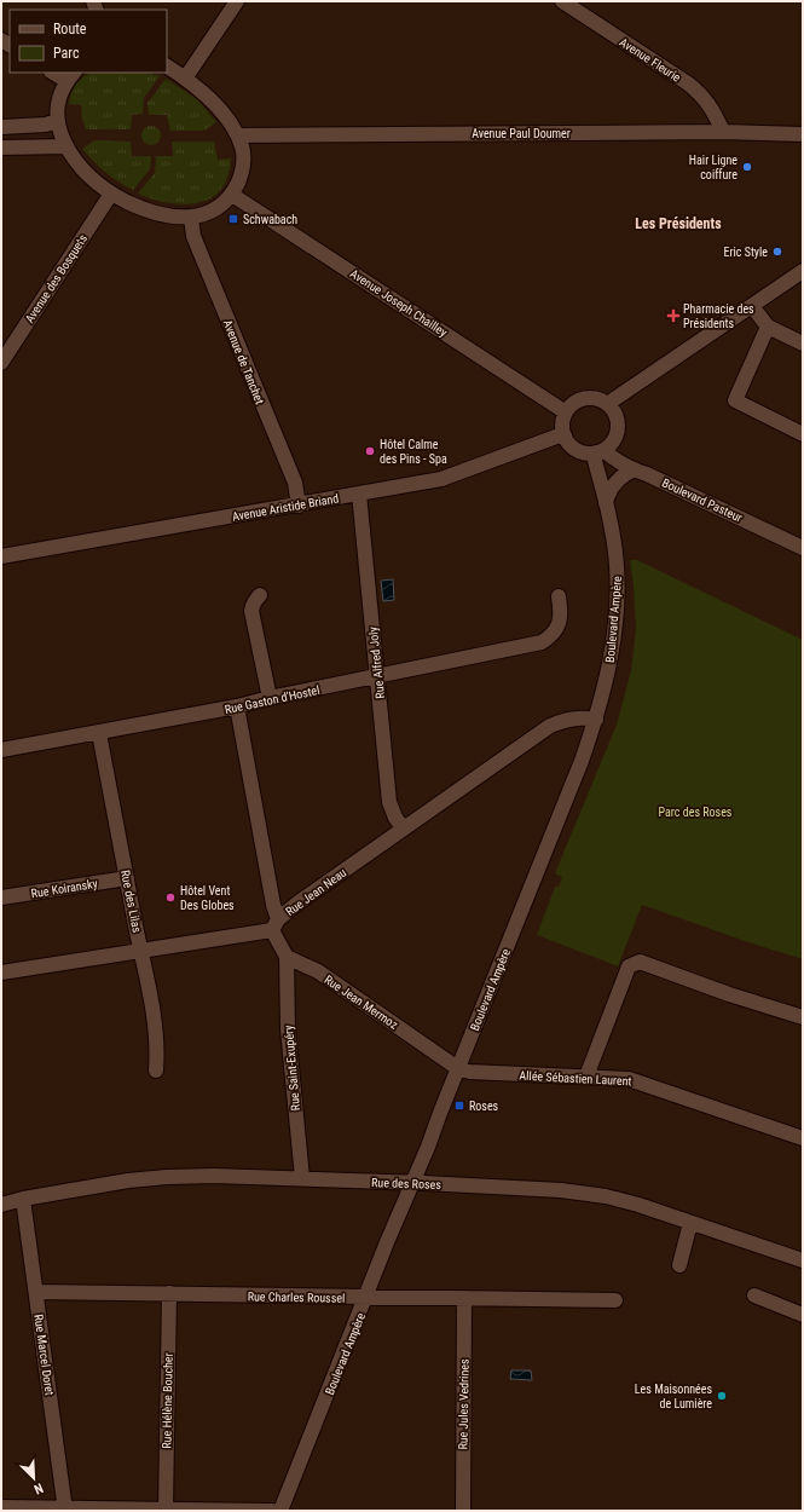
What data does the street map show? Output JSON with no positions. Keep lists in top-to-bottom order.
{
  "streets": {
    "street": [
      "Avenue Fleurie",
      "Avenue Paul Doumer",
      "Avenue des Bosquets",
      "Avenue Joseph Chailley",
      "Avenue de Tanchet",
      "Boulevard Pasteur",
      "Avenue Aristide Briand",
      "Boulevard Ampère",
      "Rue Alfred Joly",
      "Rue Gaston d'Hostel",
      "Rue Koiransky",
      "Rue Jean Neau",
      "Rue des Lilas",
      "Rue Jean Mermoz",
      "Rue Saint-Exupéry",
      "Allée Sébastien Laurent",
      "Rue des Roses",
      "Rue Charles Roussel",
      "Rue Marcel Doret",
      "Rue Hélène Boucher",
      "Rue Jules Vedrines"
    ]
  },
  "crossings": [
    ["Avenue Fleurie", "Avenue Paul Doumer"],
    ["Avenue Joseph Chailley", "Boulevard Pasteur"],
    ["Avenue Joseph Chailley", "Avenue Aristide Briand"],
    ["Avenue Joseph Chailley", "Boulevard Ampère"],
    ["Avenue de Tanchet", "Avenue Aristide Briand"],
    ["Boulevard Pasteur", "Avenue Aristide Briand"],
    ["Boulevard Pasteur", "Boulevard Ampère"],
    ["Avenue Aristide Briand", "Boulevard Ampère"],
    ["Avenue Aristide Briand", "Rue Alfred Joly"],
    ["Boulevard Ampère", "Rue Jean Neau"],
    ["Boulevard Ampère", "Rue Jean Mermoz"],
    ["Boulevard Ampère", "Allée Sébastien Laurent"],
    ["Boulevard Ampère", "Rue des Roses"],
    ["Boulevard Ampère", "Rue Charles Roussel"],
    ["Rue Alfred Joly", "Rue Gaston d'Hostel"],
    ["Rue Alfred Joly", "Rue Jean Neau"],
    ["Rue Gaston d'Hostel", "Rue des Lilas"],
    ["Rue Koiransky", "Rue des Lilas"],
    ["Rue Jean Mermoz", "Rue Saint-Exupéry"],
    ["Rue Jean Mermoz", "Allée Sébastien Laurent"],
    ["Rue Saint-Exupéry", "Rue des Roses"],
    ["Rue des Roses", "Rue Marcel Doret"],
    ["Rue Charles Roussel", "Rue Marcel Doret"],
    ["Rue Charles Roussel", "Rue Hélène Boucher"],
    ["Rue Charles Roussel", "Rue Jules Vedrines"]
  ],
  "districts": ["Les Présidents"],
  "parks": ["Parc des Roses"],
  "places": {
    "other": [
      "Hair Ligne coiffure",
      "Eric Style",
      "Hôtel Calme des Pins - Spa",
      "Hôtel Vent Des Globes",
      "Les Maisonnées de Lumière"
    ],
    "transit": ["Schwabach", "Roses"],
    "health": ["Pharmacie des Présidents"]
  },
  "legend": ["Route", "Parc"],
  "north": "bottom right"
}
